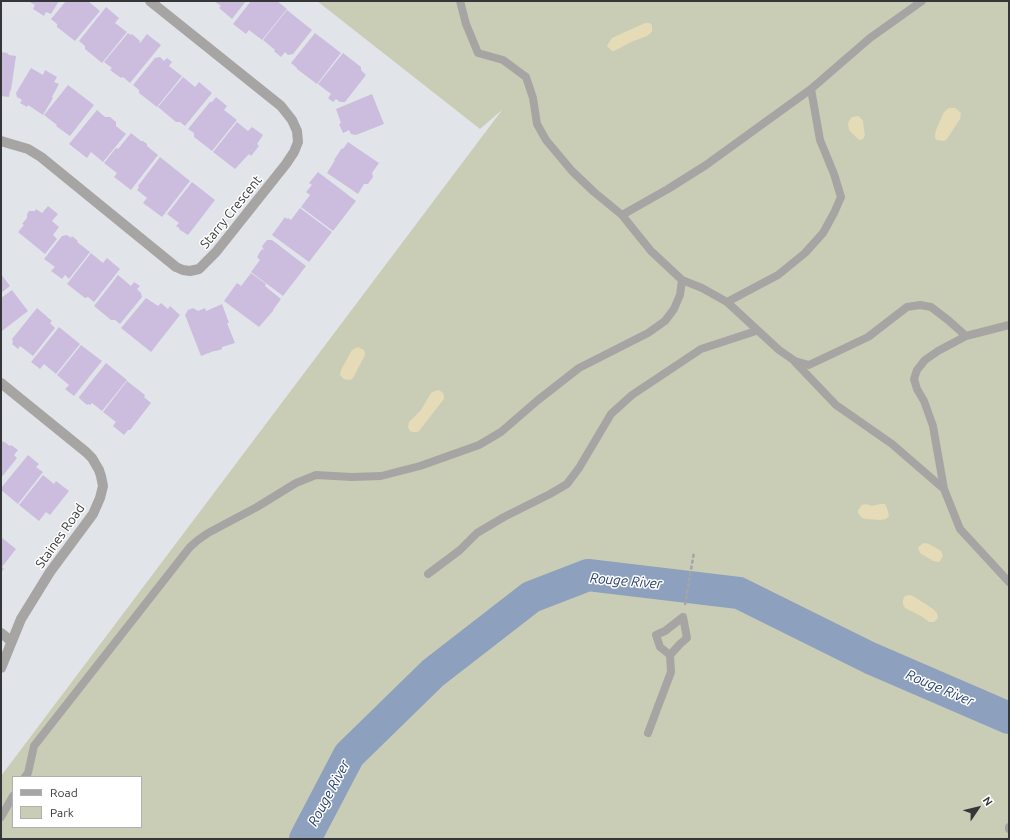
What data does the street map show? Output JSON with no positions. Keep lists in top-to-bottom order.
{
  "streets": {
    "street": ["Starry Crescent", "Staines Road"]
  },
  "water": ["Rouge River"],
  "legend": ["Road", "Park"],
  "north": "top right"
}
